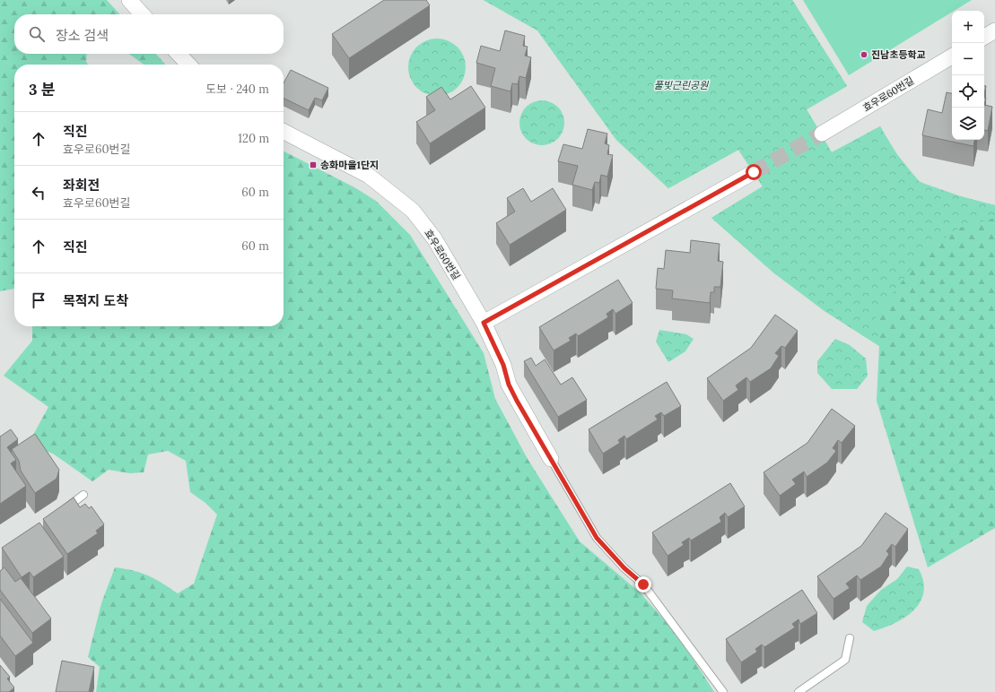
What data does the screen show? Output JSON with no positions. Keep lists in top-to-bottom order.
{
  "streets": {
    "street": ["효우로60번길"]
  },
  "parks": ["풀빛근린공원"],
  "places": {
    "other": ["진남초등학교"],
    "transit": ["송화마을1단지"]
  },
  "page": {
    "map_buttons": ["+", "−"],
    "search": "장소 검색",
    "heading": ["3 분", "도보 · 240 m"],
    "list": [
      ["직진", "효우로60번길", "120 m"],
      ["좌회전", "효우로60번길", "60 m"],
      ["직진", "60 m"],
      "목적지 도착"
    ]
  }
}
